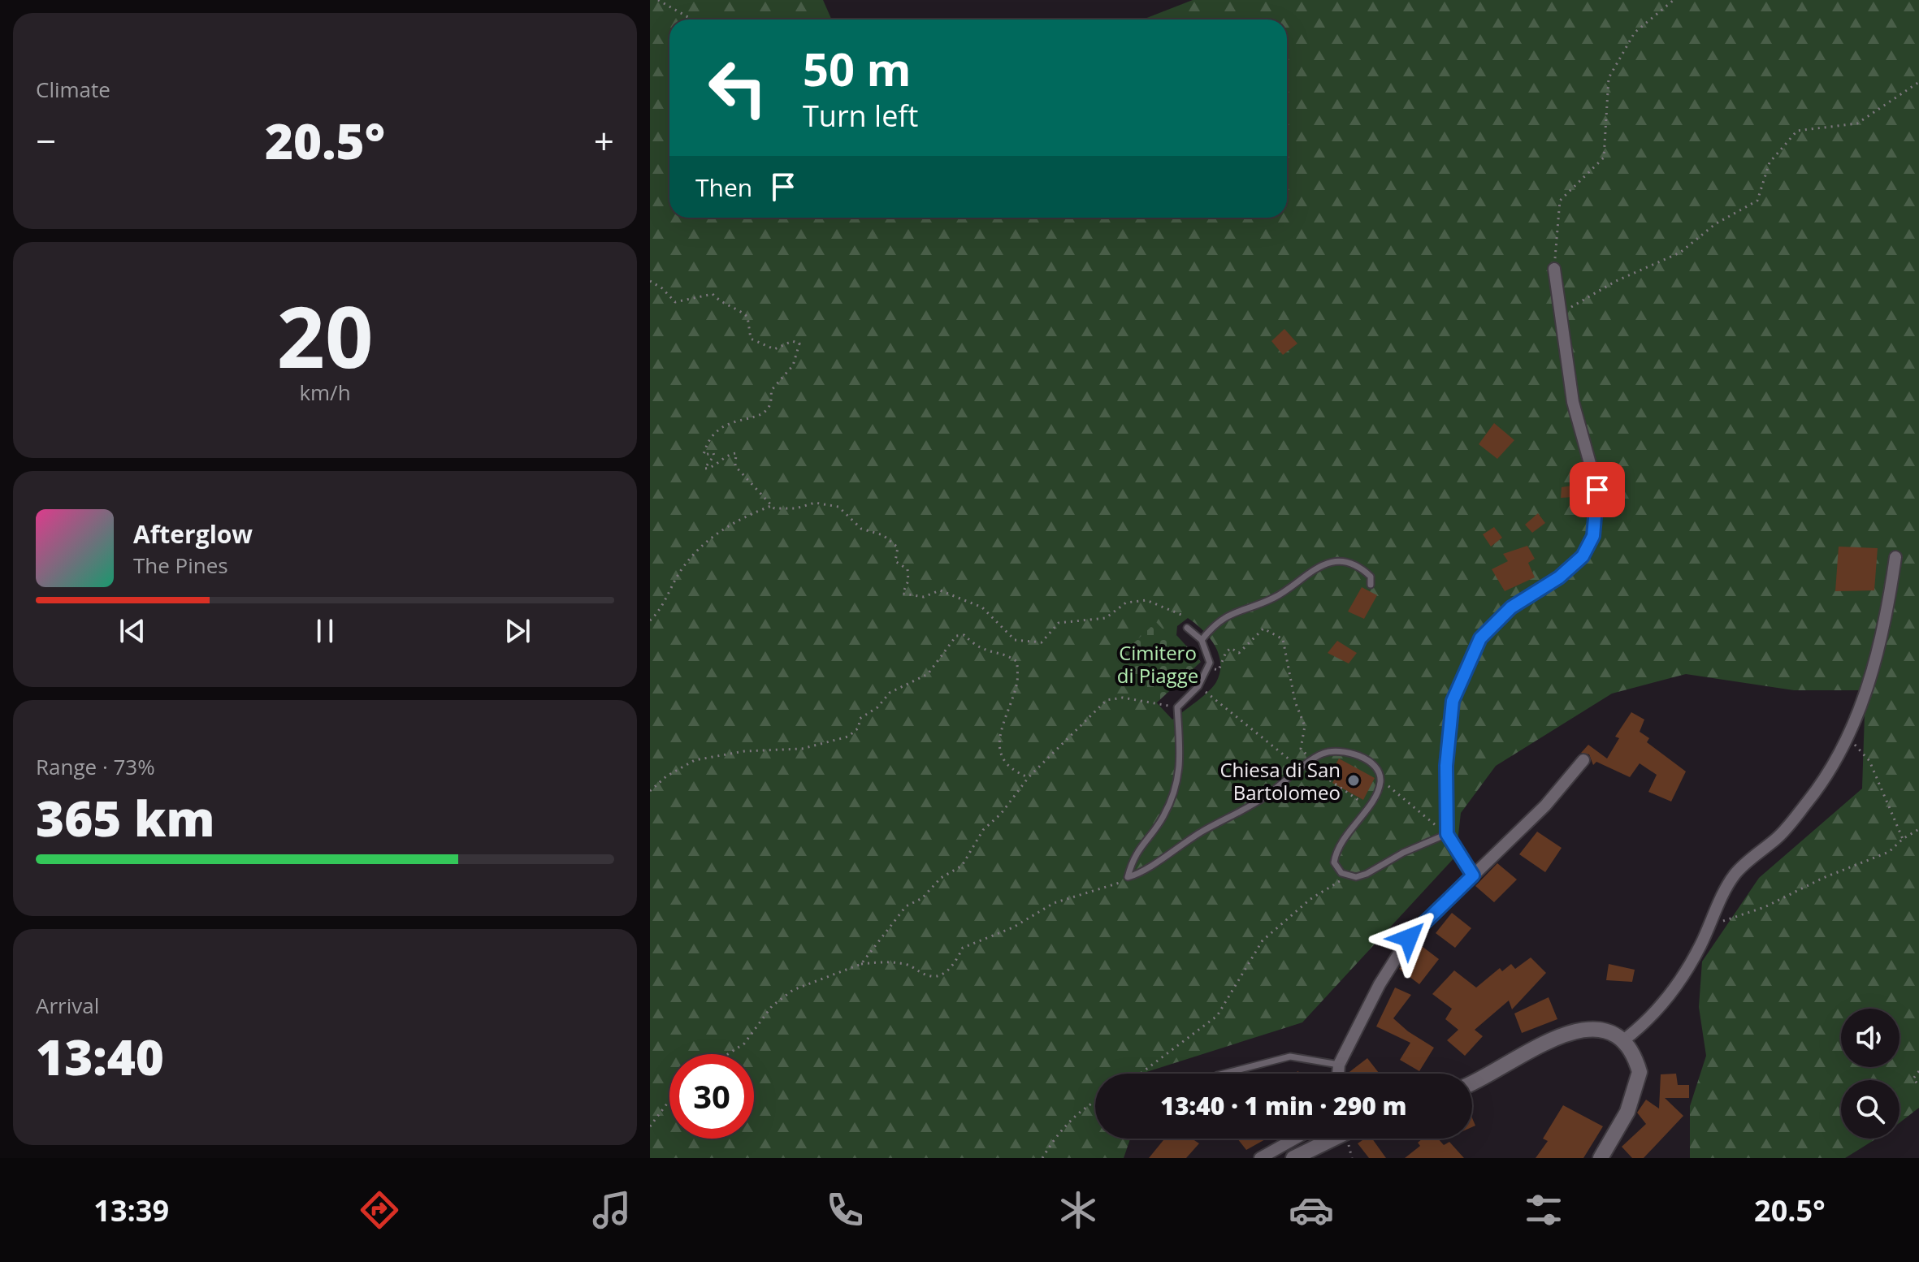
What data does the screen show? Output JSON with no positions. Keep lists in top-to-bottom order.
{
  "parks": ["Cimitero di Piagge"],
  "places": ["Chiesa di San Bartolomeo"],
  "page": {
    "tile": [
      "Climate",
      ["20", "km/h"],
      ["Range · 73%", "365 km"],
      ["Arrival", "13:40"]
    ],
    "turn": ["50 m", "Turn left"],
    "heat": ["−", "20.5°", "+"],
    "then": "Then",
    "song": ["Afterglow", "The Pines"],
    "limit": "30",
    "trip": "13:40 · 1 min · 290 m",
    "tabs": ["13:39", "20.5°"]
  }
}
